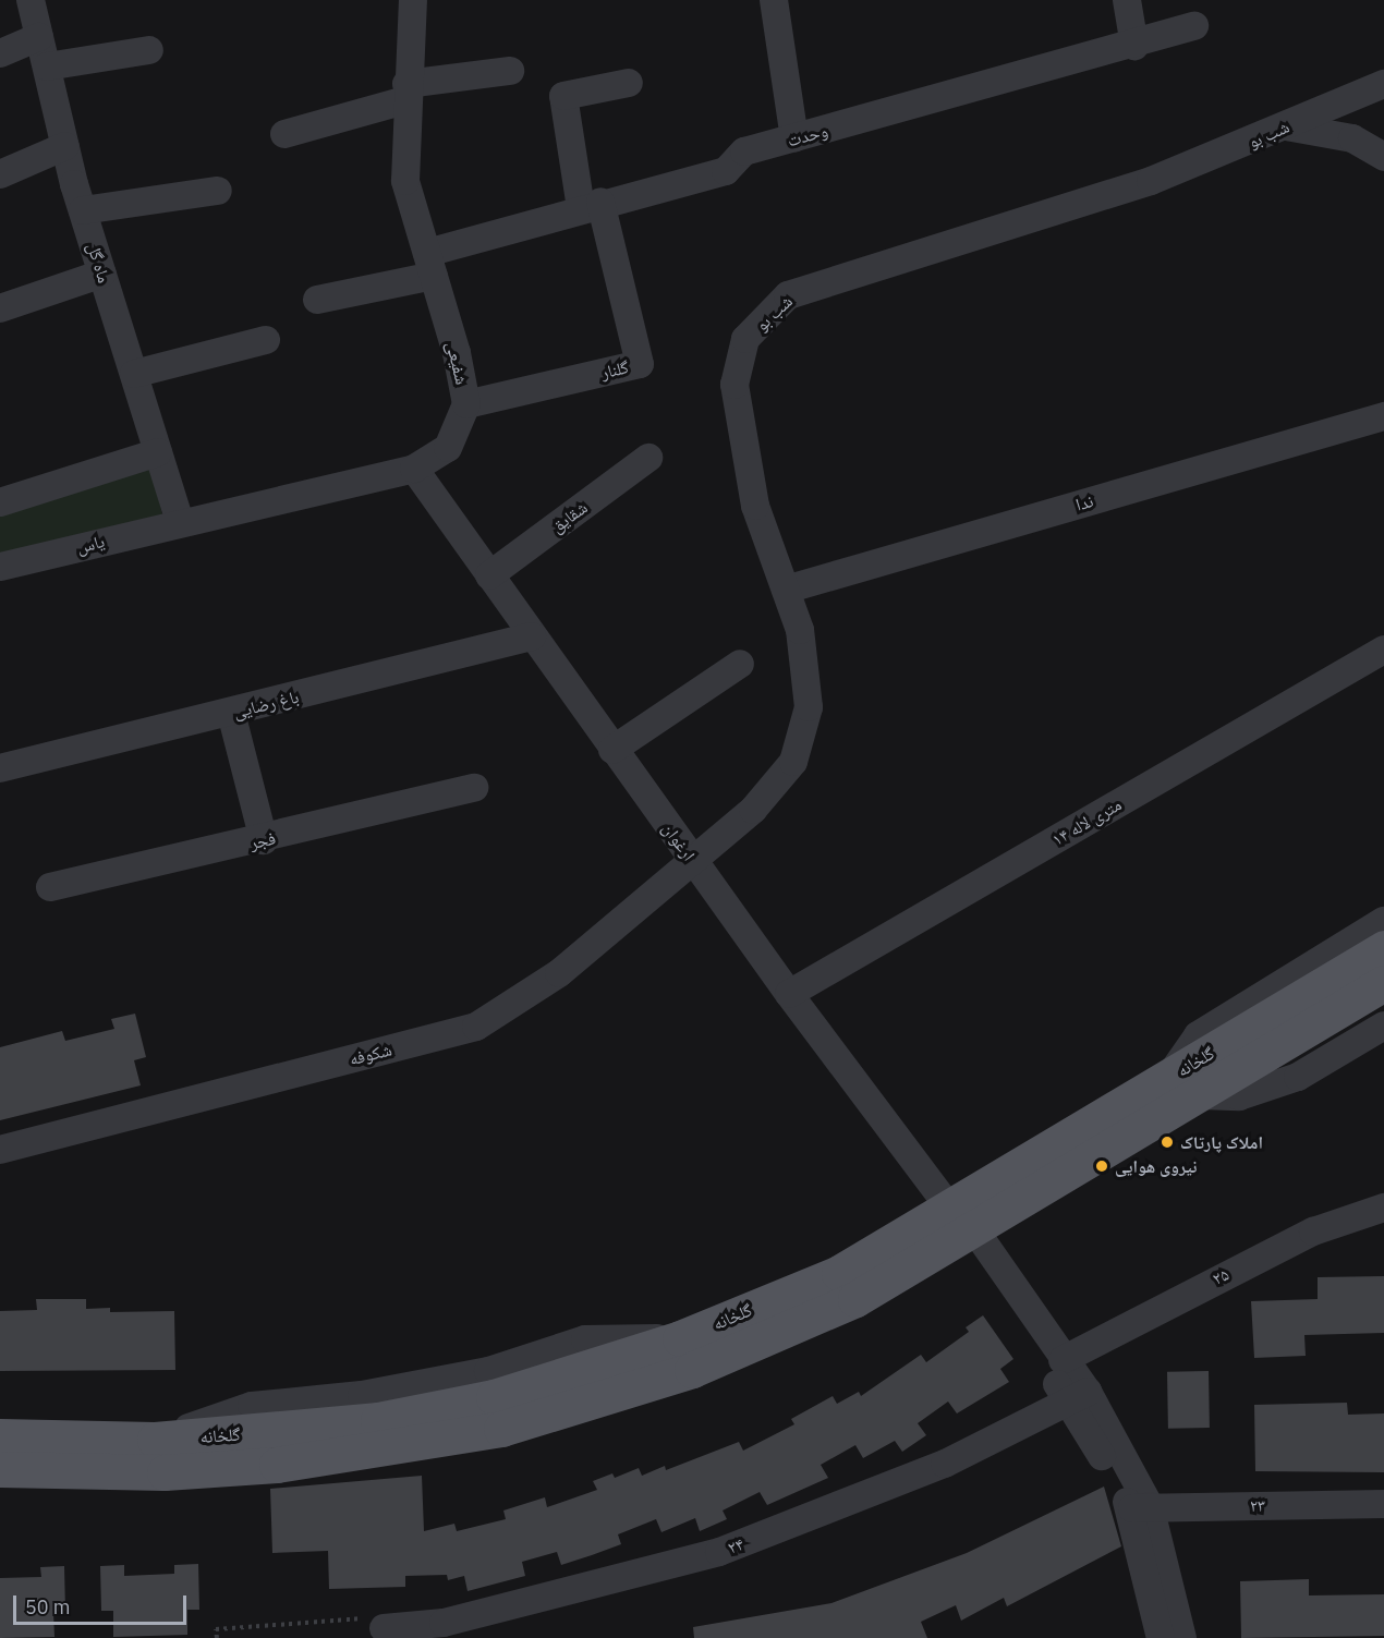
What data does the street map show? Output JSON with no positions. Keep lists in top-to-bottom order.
{
  "streets": {
    "main road": ["گلخانه"],
    "street": [
      "شب بو",
      "وحدت",
      "ماه گل",
      "شفیعی",
      "گلنار",
      "ندا",
      "شقایق",
      "یاس",
      "باغ رضایی",
      "۱۴ متری لاله",
      "فجر",
      "ارغوان",
      "شکوفه",
      "۲۵",
      "۲۳",
      "۲۴"
    ]
  },
  "crossings": [
    ["شب بو", "ندا"],
    ["شب بو", "ارغوان"],
    ["شب بو", "شکوفه"],
    ["وحدت", "شفیعی"],
    ["وحدت", "گلنار"],
    ["ماه گل", "شفیعی"],
    ["ماه گل", "یاس"],
    ["شفیعی", "گلنار"],
    ["شفیعی", "یاس"],
    ["شفیعی", "ارغوان"],
    ["شقایق", "ارغوان"],
    ["باغ رضایی", "ارغوان"],
    ["۱۴ متری لاله", "ارغوان"],
    ["ارغوان", "شکوفه"],
    ["ارغوان", "گلخانه"]
  ],
  "places": ["املاک پارتاک", "نیروی هوایی"],
  "scale_bar": "50 m"
}
